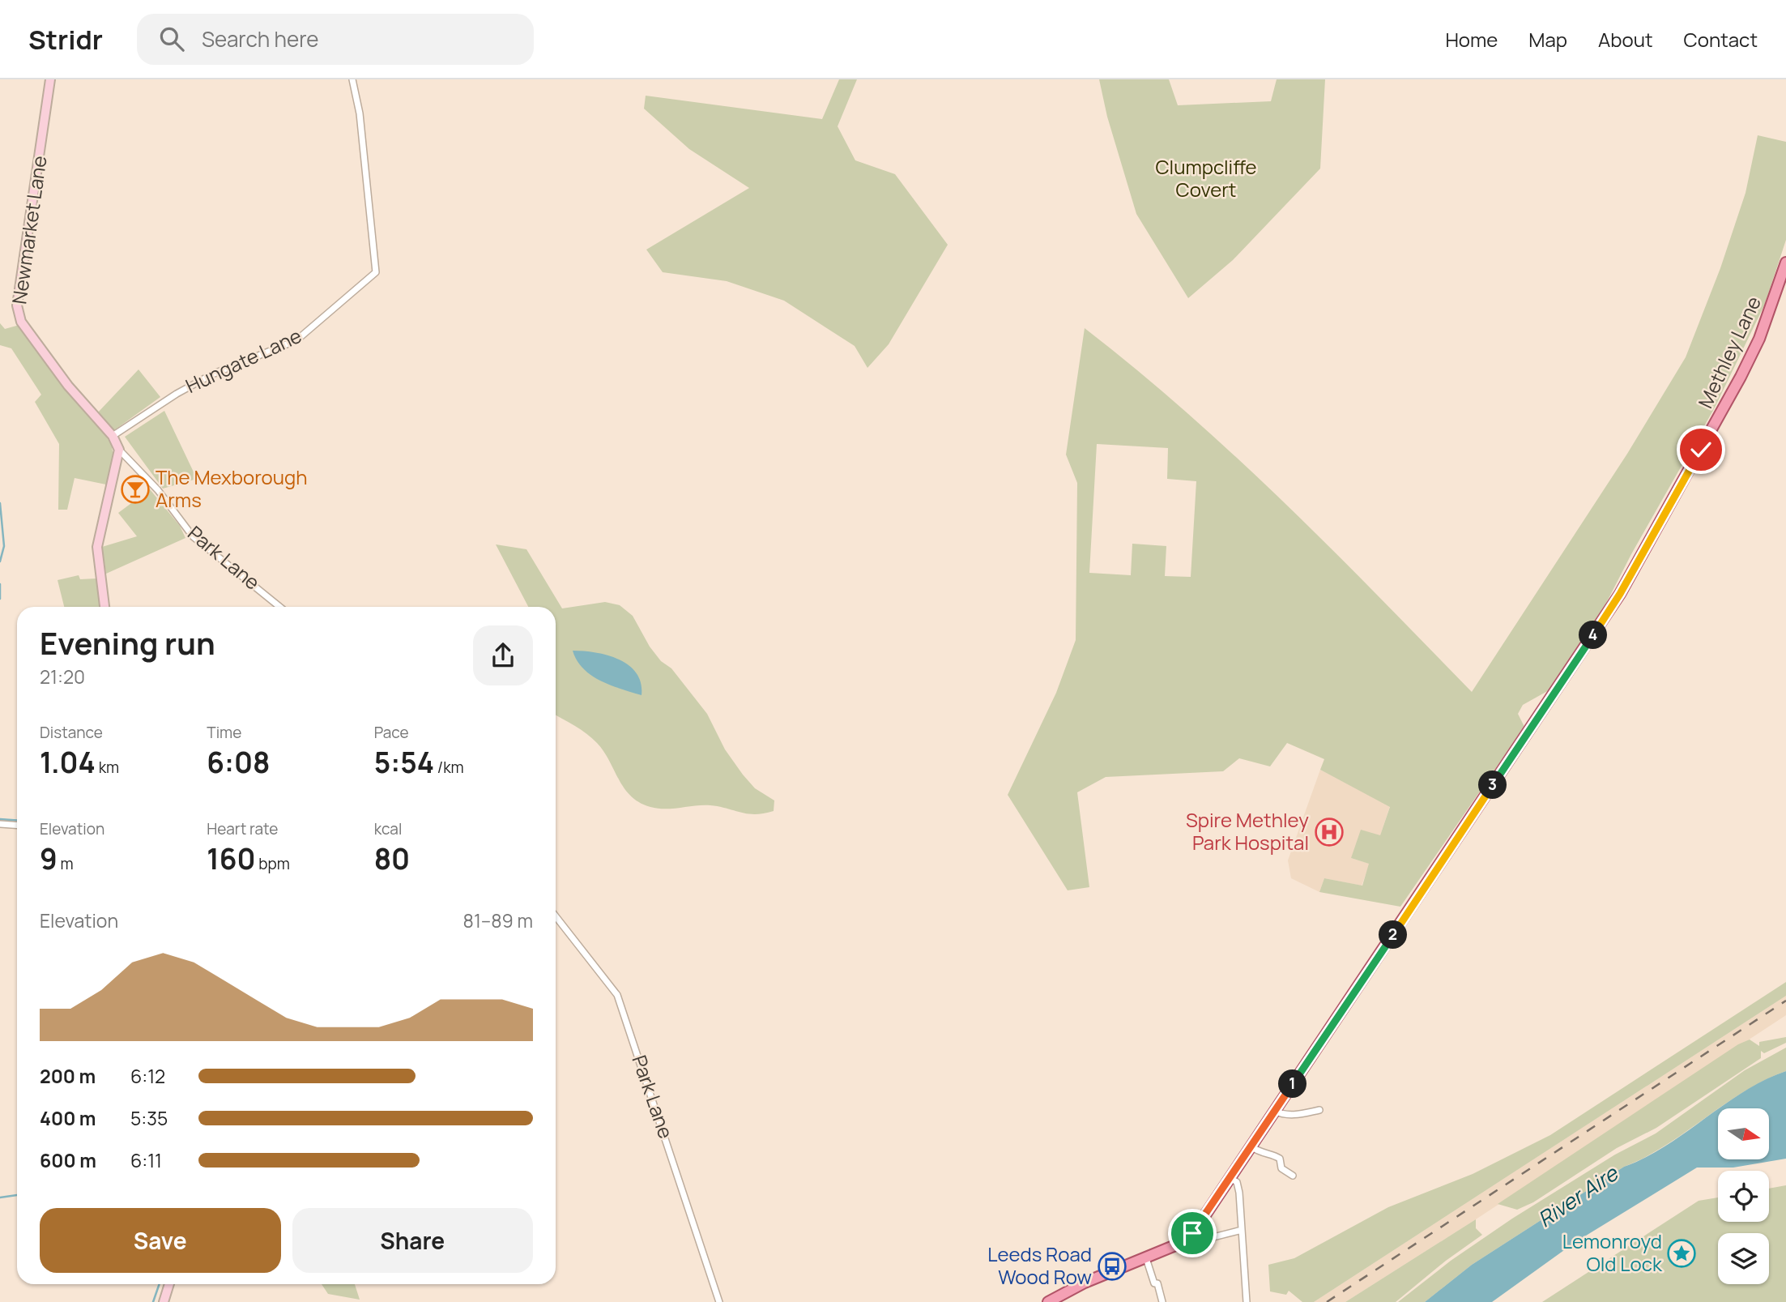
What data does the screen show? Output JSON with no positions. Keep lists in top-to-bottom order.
{
  "streets": {
    "main road": ["Newmarket Lane", "Methley Lane"],
    "street": ["Hungate Lane", "Park Lane"]
  },
  "crossings": [
    ["Newmarket Lane", "Hungate Lane"],
    ["Newmarket Lane", "Park Lane"]
  ],
  "water": ["River Aire"],
  "parks": ["Clumpcliffe Covert"],
  "places": {
    "bar": ["The Mexborough Arms"],
    "hospital": ["Spire Methley Park Hospital"],
    "place": ["Lemonroyd Old Lock"],
    "bus stop": ["Leeds Road Wood Row"]
  },
  "north": "right",
  "page": {
    "header": "Stridr",
    "search": "Search here",
    "nav": [
      "Home",
      "Map",
      "About",
      "Contact"
    ],
    "heading": ["Evening run", "21:20"],
    "pins": [
      "4",
      "3",
      "2",
      "1"
    ],
    "stats": [
      ["Distance", "1.04 km"],
      ["Time", "6:08"],
      ["Pace", "5:54 /km"],
      ["Elevation", "9 m"],
      ["Heart rate", "160 bpm"],
      ["kcal", "80"]
    ],
    "chart": ["Elevation", "81–89 m"],
    "list": [
      {
        "name": "200 m",
        "note": "6:12"
      },
      {
        "name": "400 m",
        "note": "5:35"
      },
      {
        "name": "600 m",
        "note": "6:11"
      }
    ],
    "buttons": ["Save", "Share"]
  }
}
